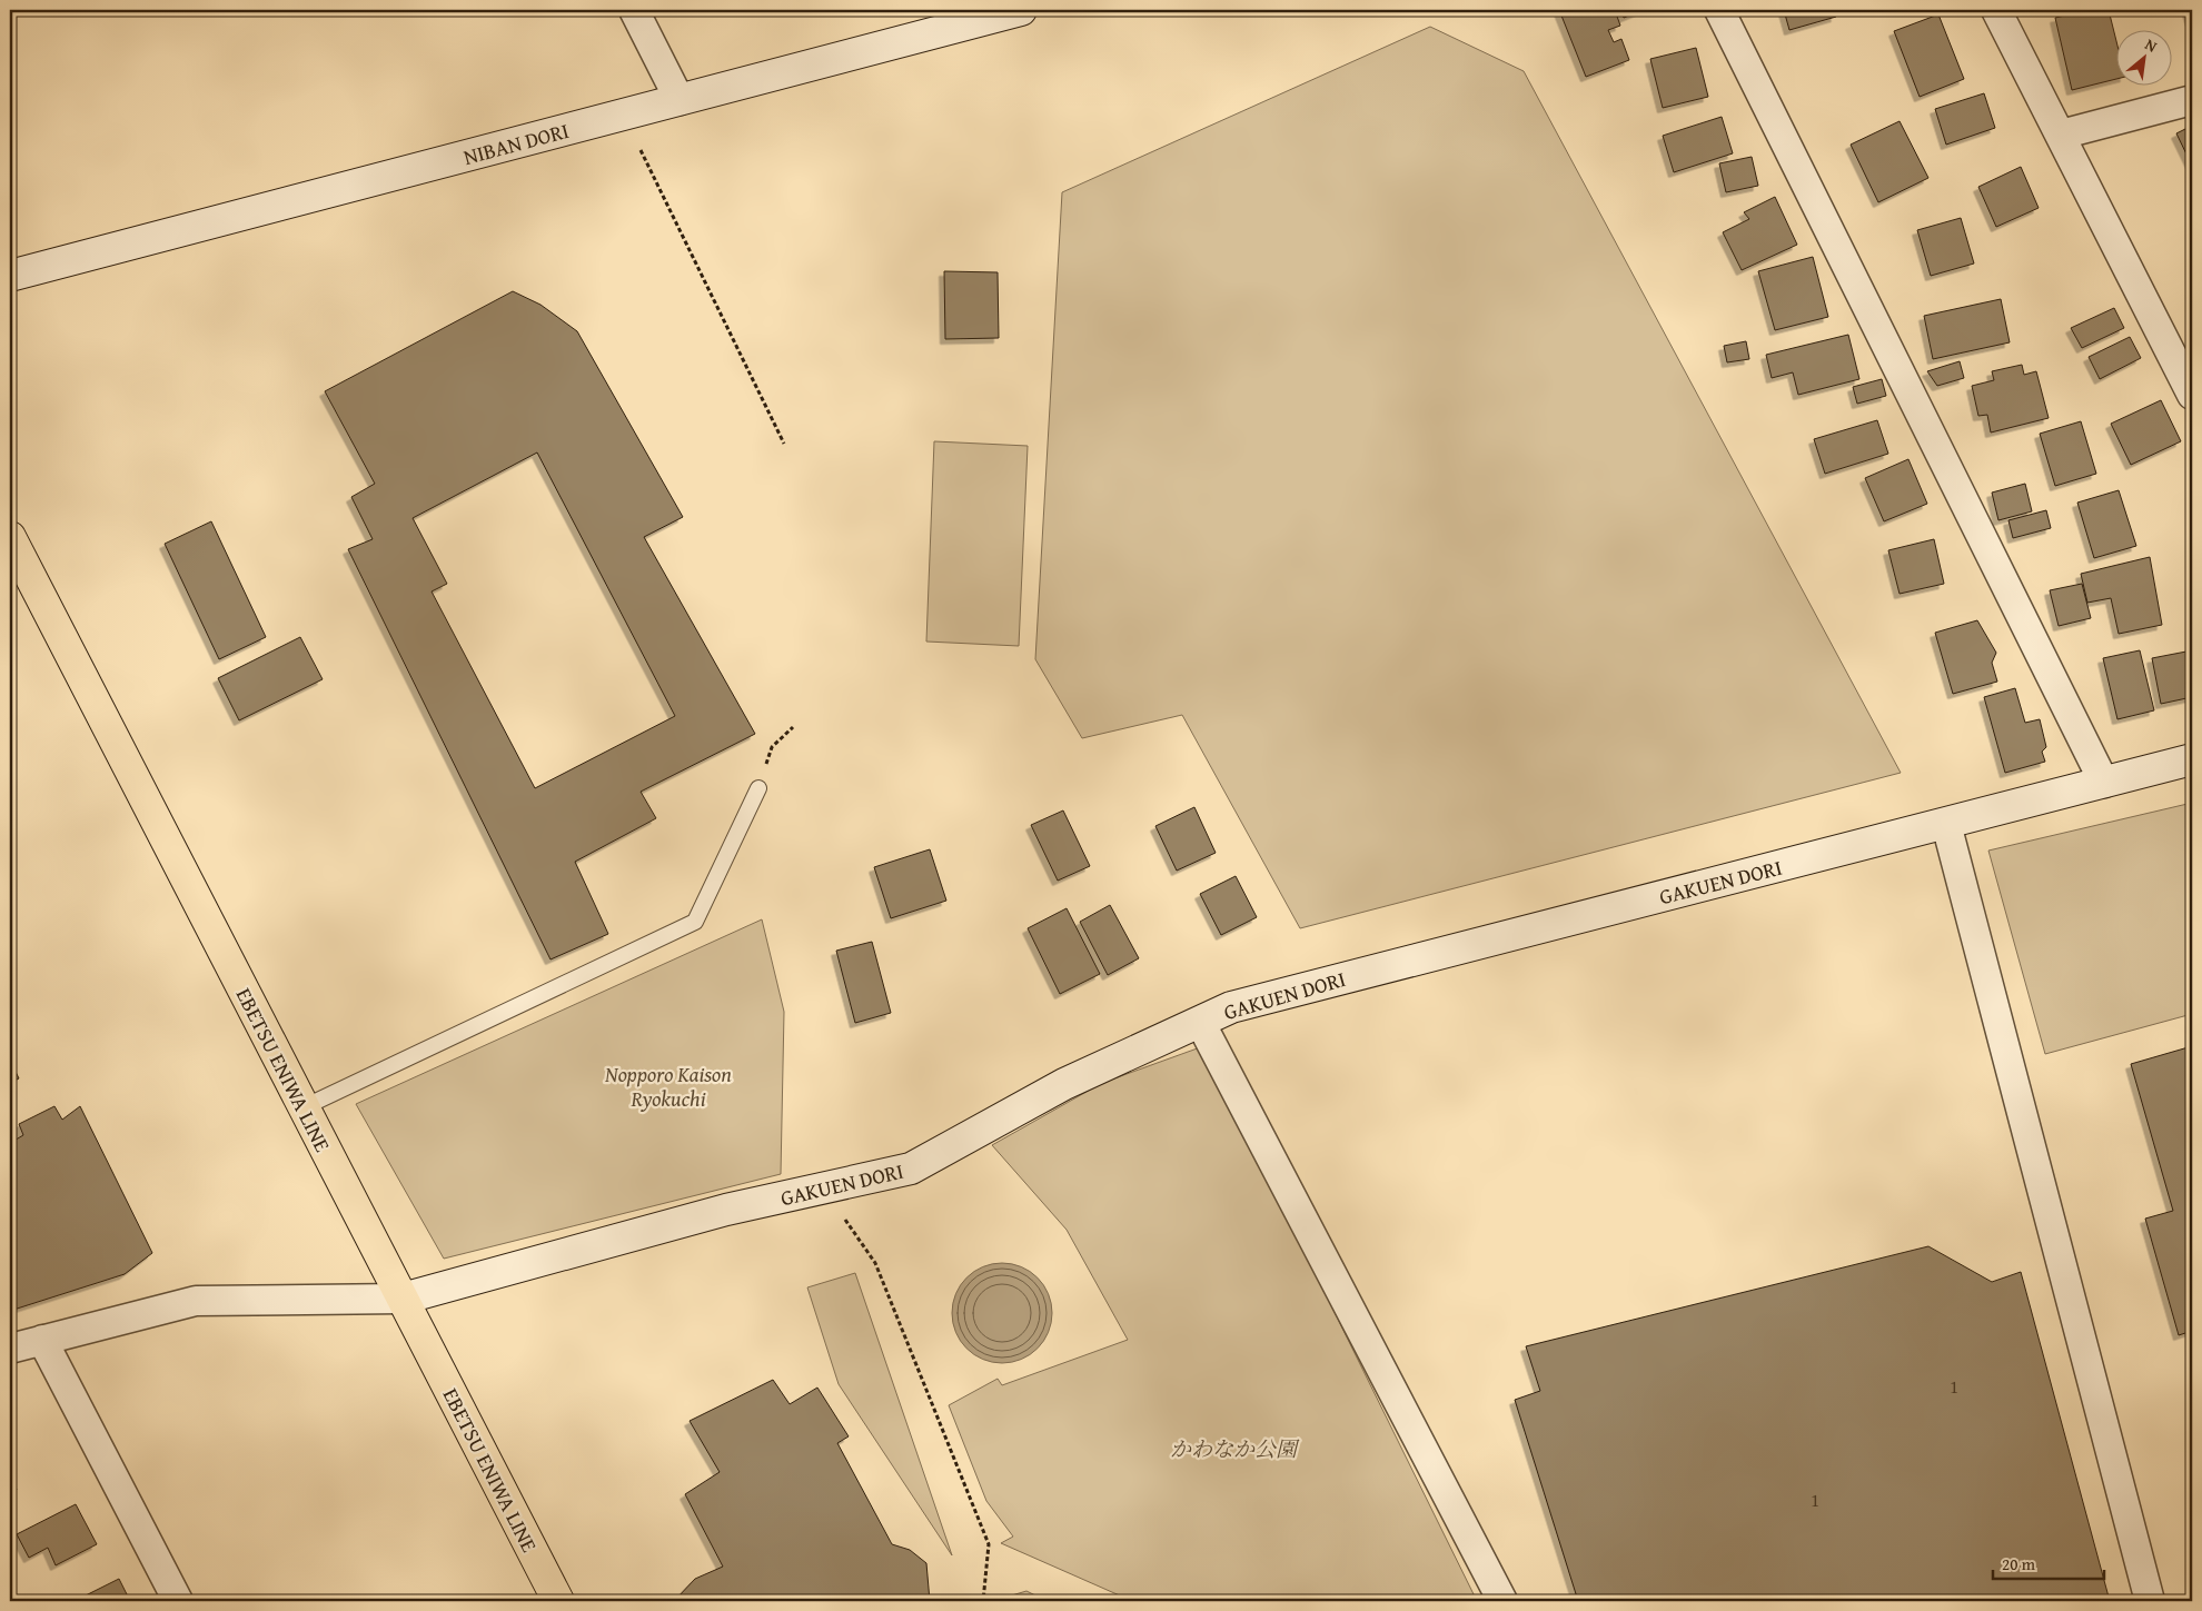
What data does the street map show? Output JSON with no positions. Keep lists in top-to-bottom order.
{
  "streets": {
    "main road": ["EBETSU ENIWA LINE"],
    "street": ["NIBAN DORI", "GAKUEN DORI"]
  },
  "crossings": [
    ["GAKUEN DORI", "EBETSU ENIWA LINE"]
  ],
  "parks": ["Nopporo Kaison Ryokuchi", "かわなか公園"],
  "house_numbers": ["1", "1"],
  "scale_bar": "20 m",
  "north": "top right"
}
